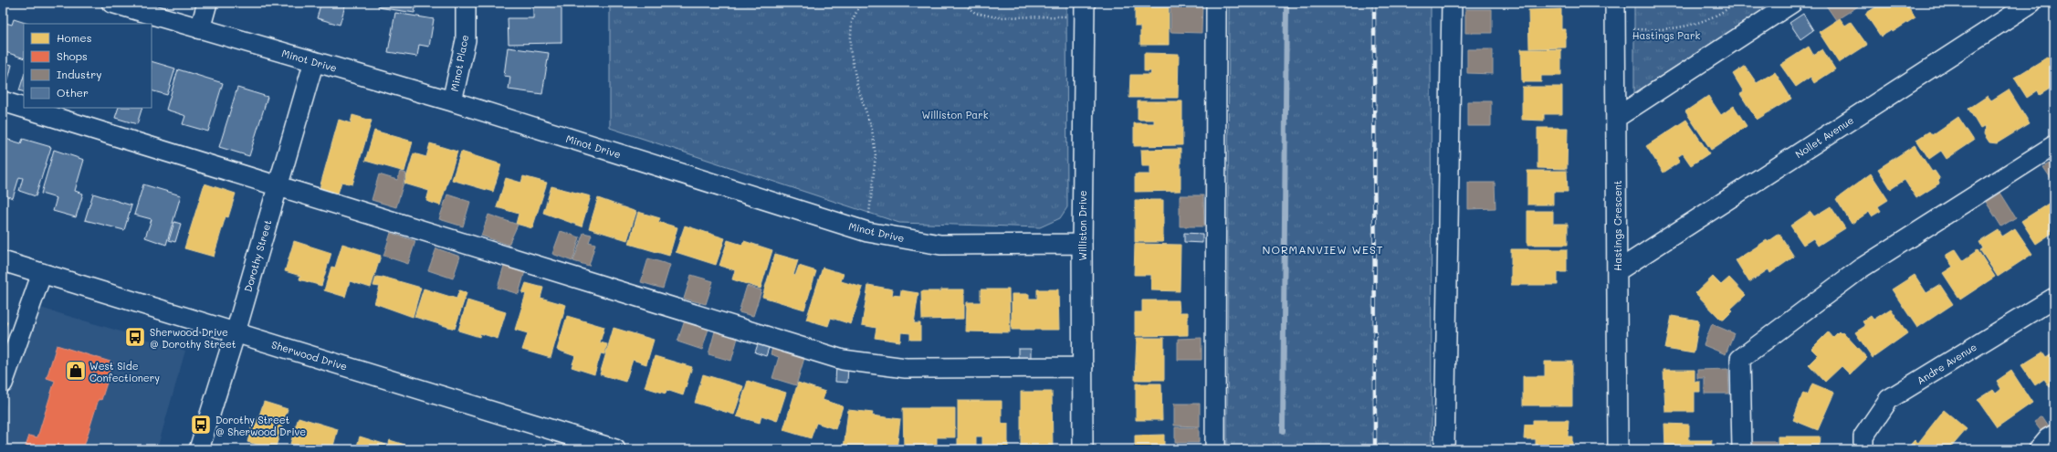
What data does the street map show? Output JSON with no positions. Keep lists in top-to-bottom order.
{
  "streets": {
    "street": [
      "Minot Drive",
      "Minot Place",
      "Nollet Avenue",
      "Williston Drive",
      "Hastings Crescent",
      "Dorothy Street",
      "Sherwood Drive",
      "Andre Avenue"
    ]
  },
  "crossings": [
    ["Minot Drive", "Minot Place"],
    ["Minot Drive", "Williston Drive"],
    ["Minot Drive", "Dorothy Street"],
    ["Nollet Avenue", "Hastings Crescent"],
    ["Dorothy Street", "Sherwood Drive"]
  ],
  "districts": ["NORMANVIEW WEST"],
  "parks": ["Hastings Park", "Williston Park"],
  "places": {
    "bus stop": ["Sherwood Drive @ Dorothy Street", "Dorothy Street @ Sherwood Drive"],
    "shop": ["West Side Confectionery"]
  },
  "legend": [
    "Homes",
    "Shops",
    "Industry",
    "Other"
  ]
}
